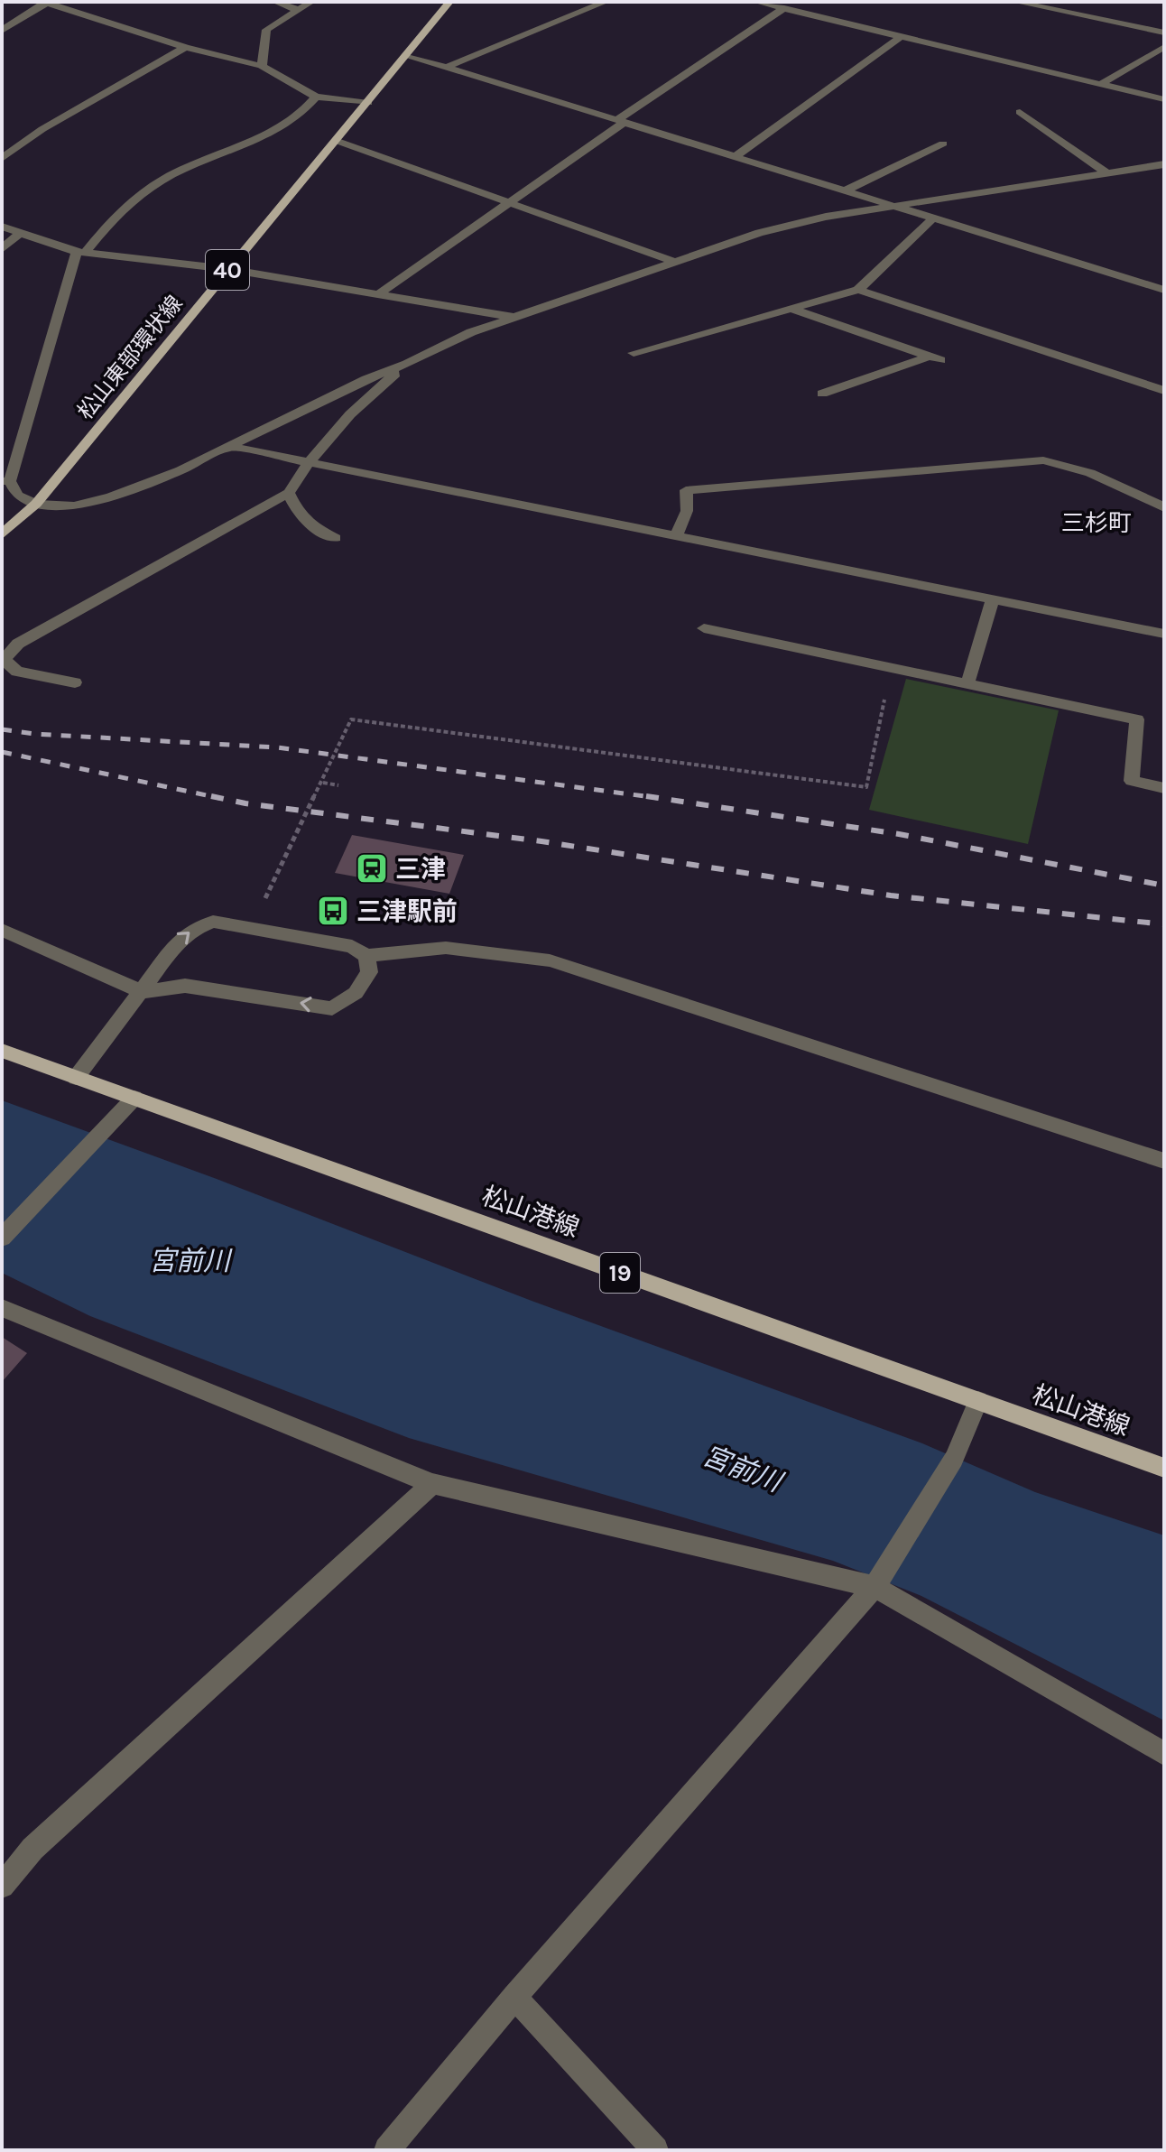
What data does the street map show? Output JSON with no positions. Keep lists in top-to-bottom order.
{
  "streets": {
    "main road": [
      "40",
      "松山東部環状線",
      "松山港線",
      "19"
    ]
  },
  "districts": ["三杉町"],
  "water": ["宮前川"],
  "places": {
    "station": ["三津"],
    "bus stop": ["三津駅前"]
  }
}
